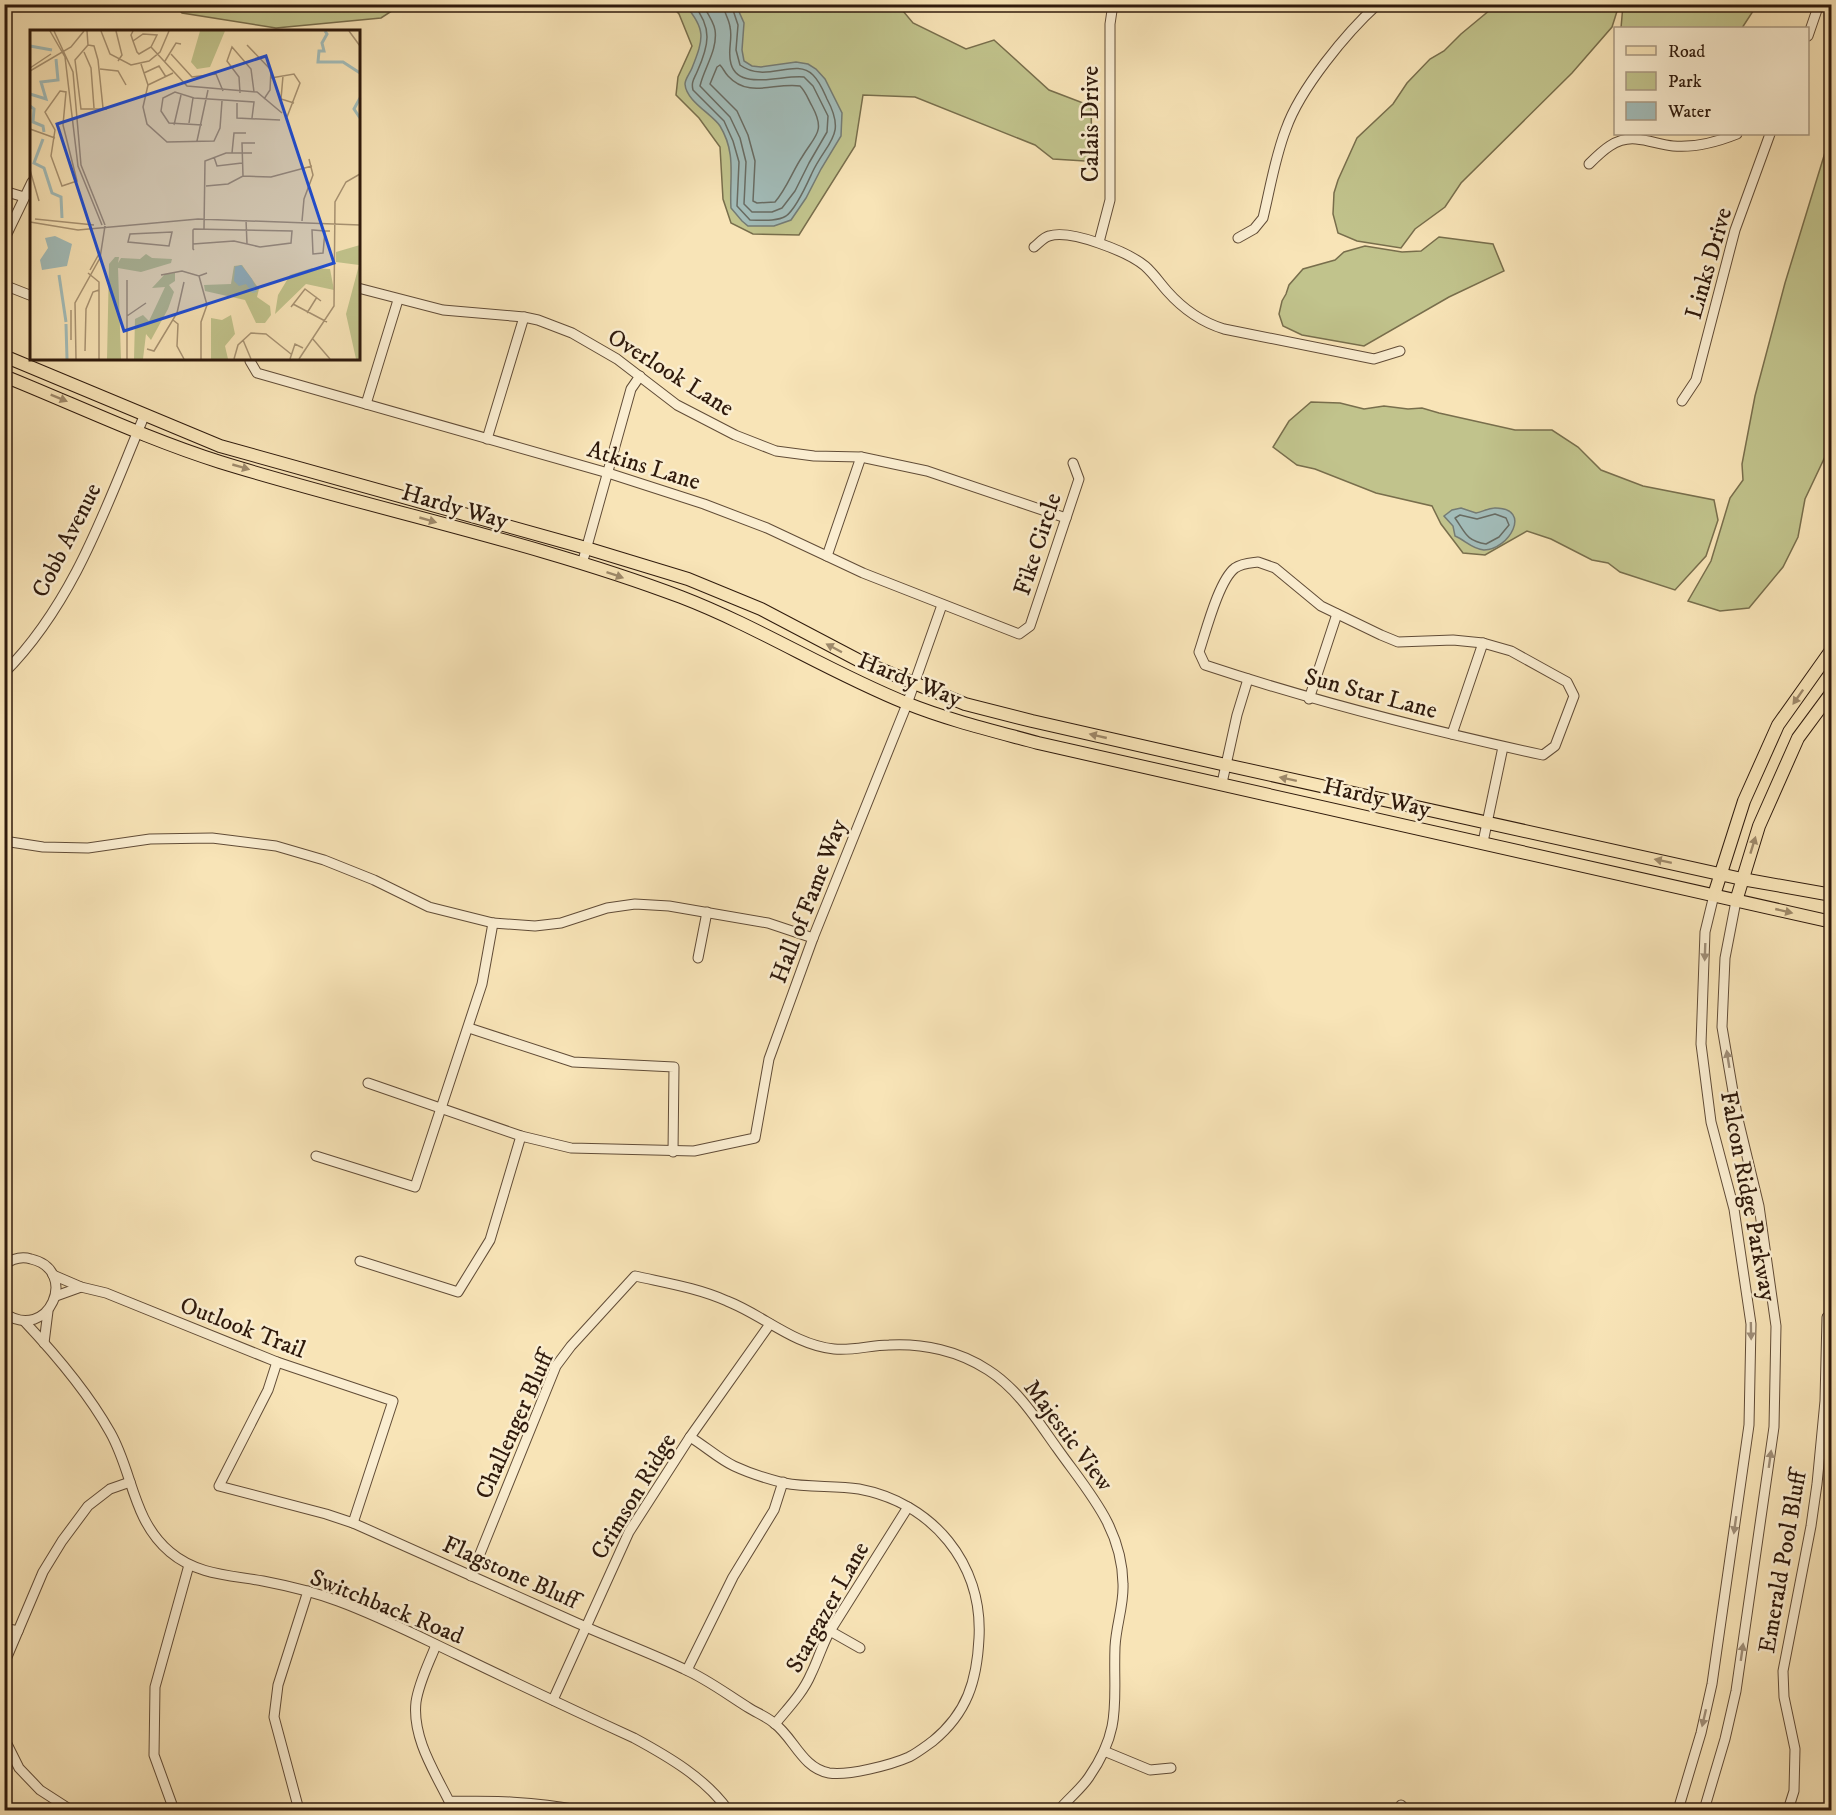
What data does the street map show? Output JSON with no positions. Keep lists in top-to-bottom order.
{
  "streets": {
    "main road": ["Hardy Way", "Falcon Ridge Parkway"],
    "street": [
      "Calais Drive",
      "Links Drive",
      "Overlook Lane",
      "Atkins Lane",
      "Cobb Avenue",
      "Fike Circle",
      "Sun Star Lane",
      "Hall of Fame Way",
      "Outlook Trail",
      "Challenger Bluff",
      "Majestic View",
      "Crimson Ridge",
      "Emerald Pool Bluff",
      "Flagstone Bluff",
      "Switchback Road",
      "Stargazer Lane"
    ]
  },
  "crossings": [
    ["Overlook Lane", "Fike Circle"],
    ["Atkins Lane", "Fike Circle"],
    ["Atkins Lane", "Hall of Fame Way"],
    ["Hardy Way", "Cobb Avenue"],
    ["Hardy Way", "Hall of Fame Way"],
    ["Hardy Way", "Falcon Ridge Parkway"],
    ["Outlook Trail", "Flagstone Bluff"],
    ["Challenger Bluff", "Majestic View"],
    ["Challenger Bluff", "Flagstone Bluff"],
    ["Majestic View", "Crimson Ridge"],
    ["Crimson Ridge", "Flagstone Bluff"],
    ["Crimson Ridge", "Switchback Road"],
    ["Flagstone Bluff", "Stargazer Lane"]
  ],
  "legend": ["Road", "Park", "Water"]
}
